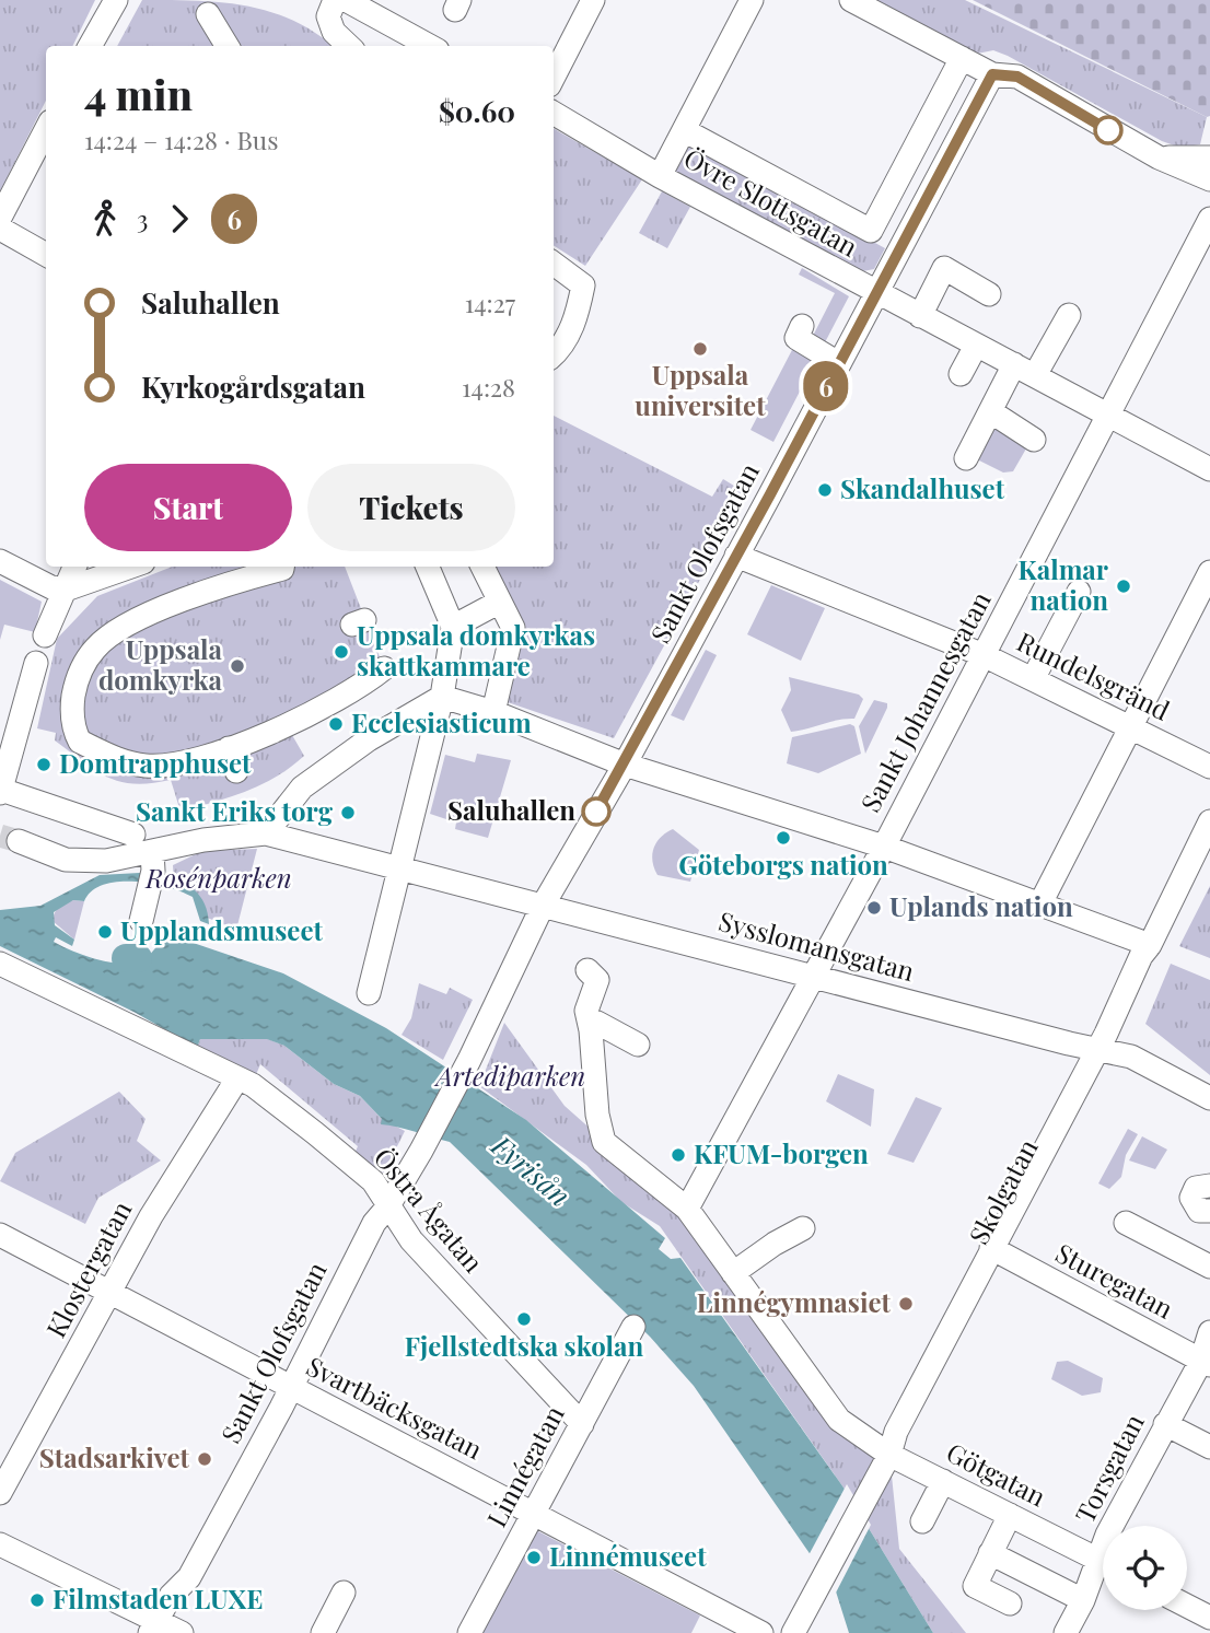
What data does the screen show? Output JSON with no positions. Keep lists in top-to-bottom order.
{
  "streets": {
    "street": [
      "Övre Slottsgatan",
      "Sankt Olofsgatan",
      "Rundelsgränd",
      "Sankt Johannesgatan",
      "Sysslomansgatan",
      "Skolgatan",
      "Östra Ågatan",
      "Klostergatan",
      "Sturegatan",
      "Svartbäcksgatan",
      "Linnégatan",
      "Torsgatan",
      "Götgatan"
    ]
  },
  "crossings": [
    ["Övre Slottsgatan", "Sankt Olofsgatan"],
    ["Övre Slottsgatan", "Sankt Johannesgatan"],
    ["Sankt Olofsgatan", "Rundelsgränd"],
    ["Sankt Olofsgatan", "Sysslomansgatan"],
    ["Sankt Olofsgatan", "Östra Ågatan"],
    ["Sankt Olofsgatan", "Svartbäcksgatan"],
    ["Rundelsgränd", "Sankt Johannesgatan"],
    ["Sankt Johannesgatan", "Sysslomansgatan"],
    ["Sankt Johannesgatan", "Götgatan"],
    ["Sysslomansgatan", "Skolgatan"],
    ["Skolgatan", "Sturegatan"],
    ["Skolgatan", "Götgatan"],
    ["Östra Ågatan", "Klostergatan"],
    ["Östra Ågatan", "Linnégatan"],
    ["Klostergatan", "Svartbäcksgatan"],
    ["Sturegatan", "Torsgatan"],
    ["Svartbäcksgatan", "Linnégatan"]
  ],
  "water": ["Fyrisån"],
  "parks": ["Rosénparken", "Artediparken"],
  "places": [
    "Uppsala universitet",
    "Skandalhuset",
    "Kalmar nation",
    "Uppsala domkyrkas skattkammare",
    "Uppsala domkyrka",
    "Ecclesiasticum",
    "Domtrapphuset",
    "Saluhallen",
    "Sankt Eriks torg",
    "Göteborgs nation",
    "Uplands nation",
    "Upplandsmuseet",
    "KFUM-borgen",
    "Linnégymnasiet",
    "Fjellstedtska skolan",
    "Stadsarkivet",
    "Linnémuseet",
    "Filmstaden LUXE"
  ],
  "lines": ["bus line 6"],
  "page": {
    "on_map": "6",
    "heading": ["4 min", "14:24 – 14:28 · Bus", "$0.60"],
    "legs": ["3", "6"],
    "list": [
      {
        "name": "Saluhallen",
        "value": "14:27"
      },
      {
        "name": "Kyrkogårdsgatan",
        "value": "14:28"
      }
    ],
    "buttons": ["Start", "Tickets"]
  }
}
